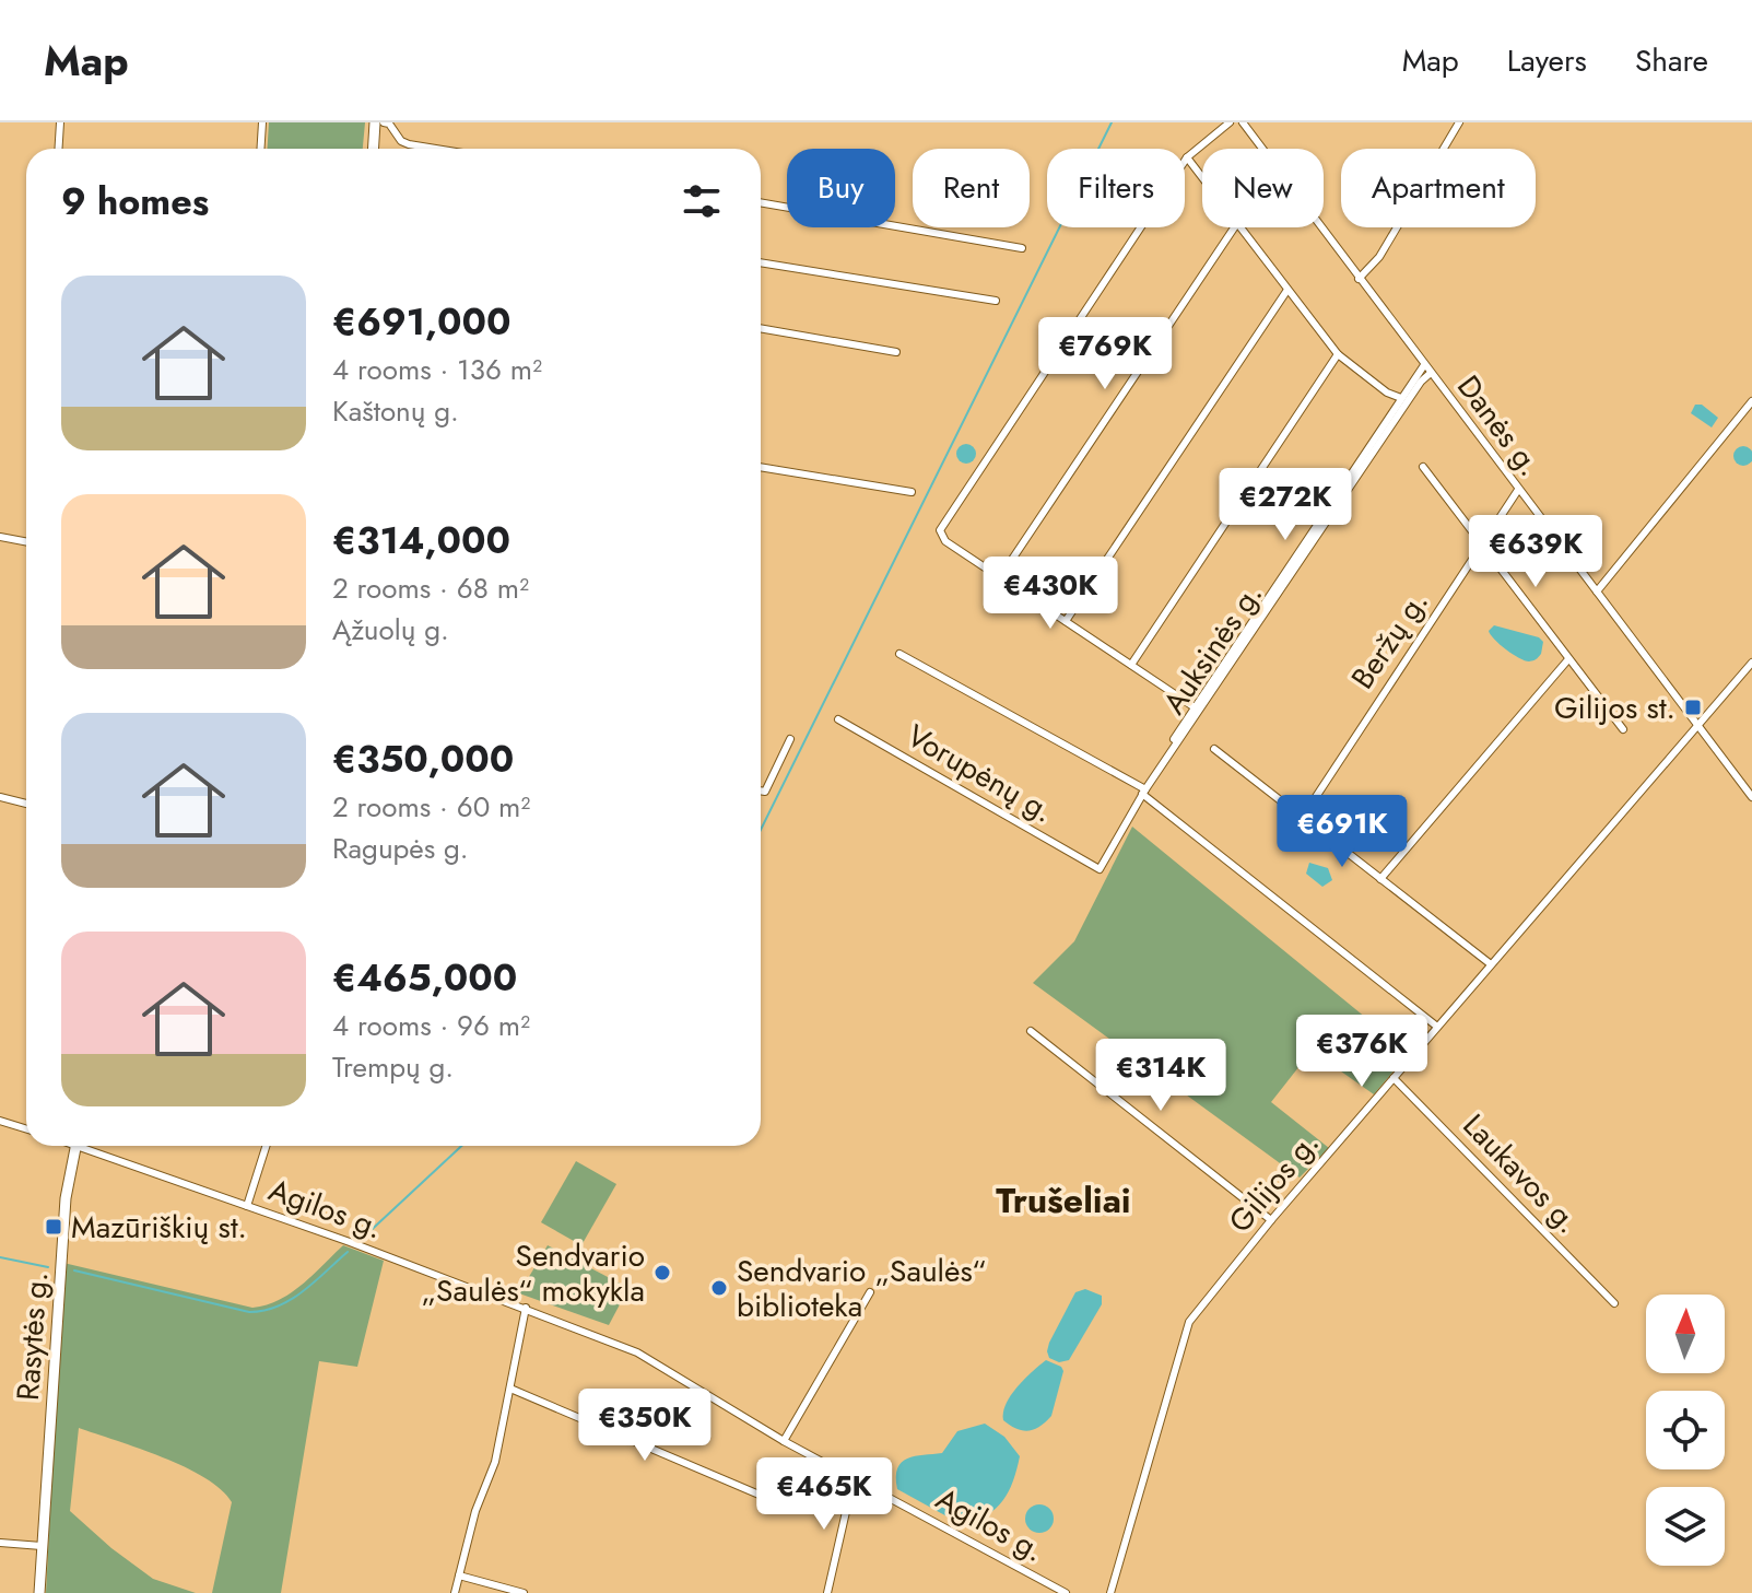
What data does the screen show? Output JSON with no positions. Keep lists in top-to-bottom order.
{
  "streets": {
    "main road": ["Rasytės g."],
    "street": [
      "Danės g.",
      "Beržų g.",
      "Auksinės g.",
      "Vorupėnų g.",
      "Laukavos g.",
      "Gilijos g.",
      "Agilos g."
    ]
  },
  "crossings": [
    ["Danės g.", "Beržų g."],
    ["Danės g.", "Auksinės g."],
    ["Danės g.", "Gilijos g."],
    ["Auksinės g.", "Vorupėnų g."],
    ["Laukavos g.", "Gilijos g."]
  ],
  "districts": ["Trušeliai"],
  "places": {
    "transit": ["Gilijos st.", "Mazūriškių st."],
    "other": ["Sendvario „Saulės“ mokykla", "Sendvario „Saulės“ biblioteka"]
  },
  "north": "top",
  "page": {
    "header": "Map",
    "nav": ["Map", "Layers", "Share"],
    "chip": [
      "Buy",
      "Rent",
      "Filters",
      "New",
      "Apartment"
    ],
    "heading": "9 homes",
    "list": [
      {
        "name": "€691,000",
        "note": "4 rooms · 136 m² · Kaštonų g."
      },
      {
        "name": "€314,000",
        "note": "2 rooms · 68 m² · Ąžuolų g."
      },
      {
        "name": "€350,000",
        "note": "2 rooms · 60 m² · Ragupės g."
      },
      {
        "name": "€465,000",
        "note": "4 rooms · 96 m² · Trempų g."
      }
    ],
    "price": [
      "€769K",
      "€272K",
      "€639K",
      "€430K",
      "€691K",
      "€376K",
      "€314K",
      "€350K",
      "€465K"
    ]
  }
}
